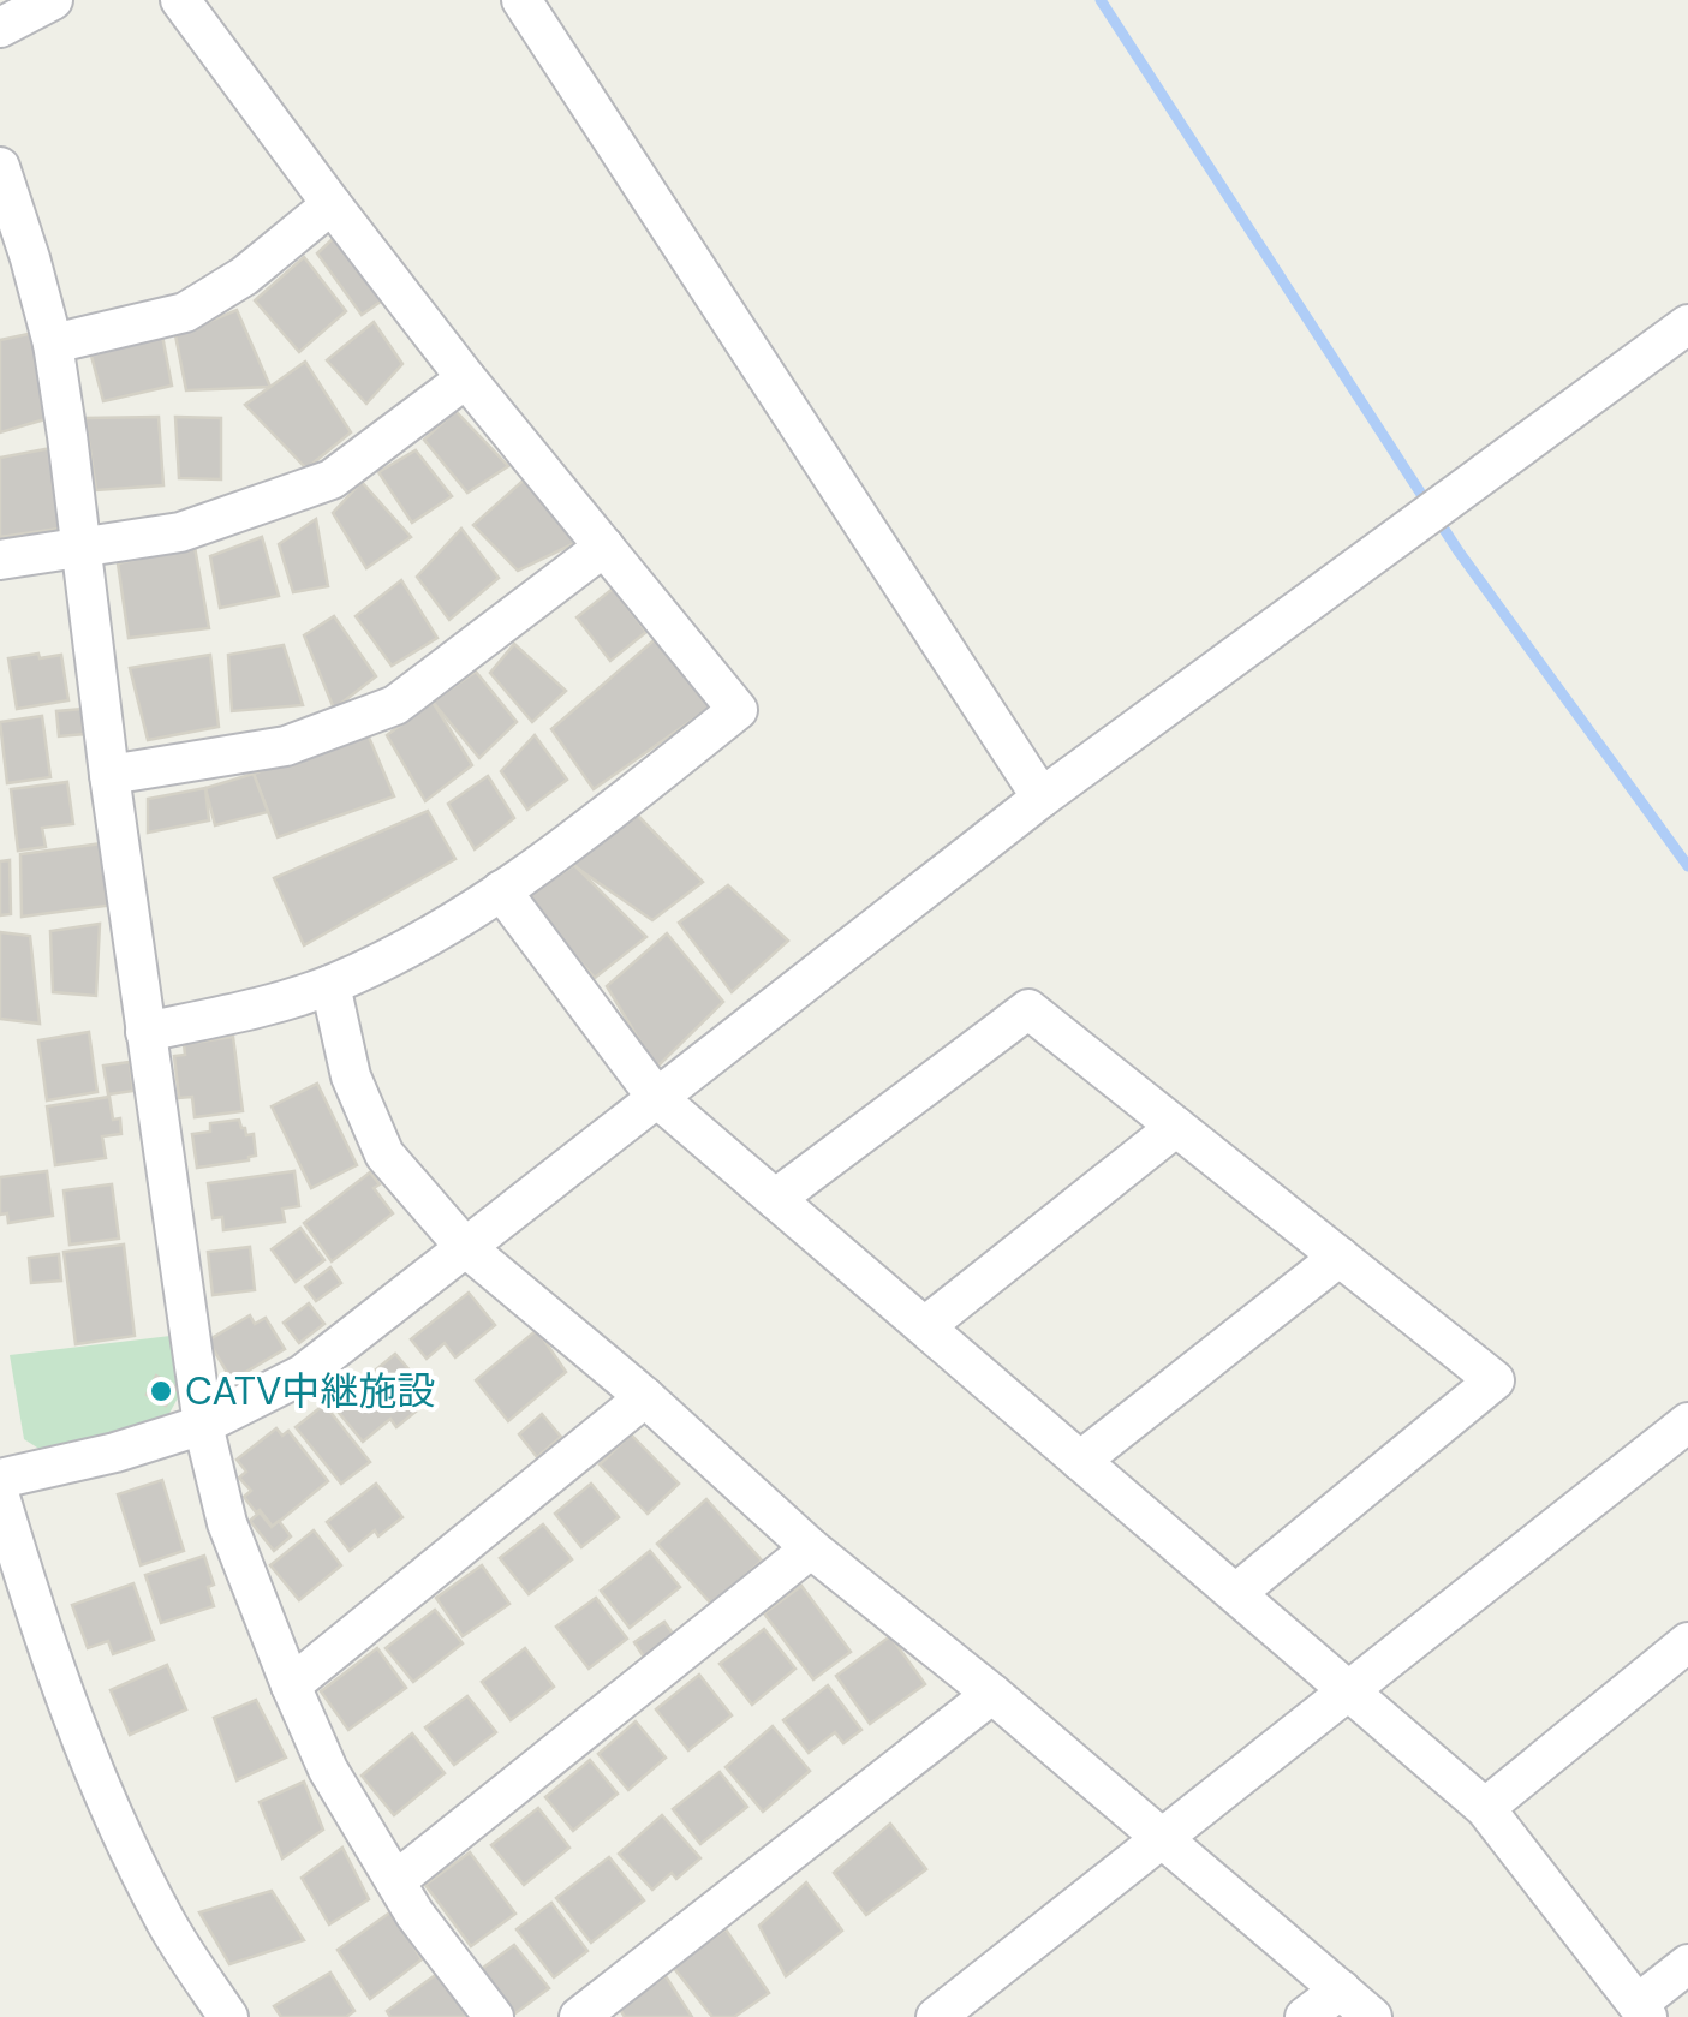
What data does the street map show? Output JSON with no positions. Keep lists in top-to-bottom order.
{
  "places": ["CATV中継施設"]
}
